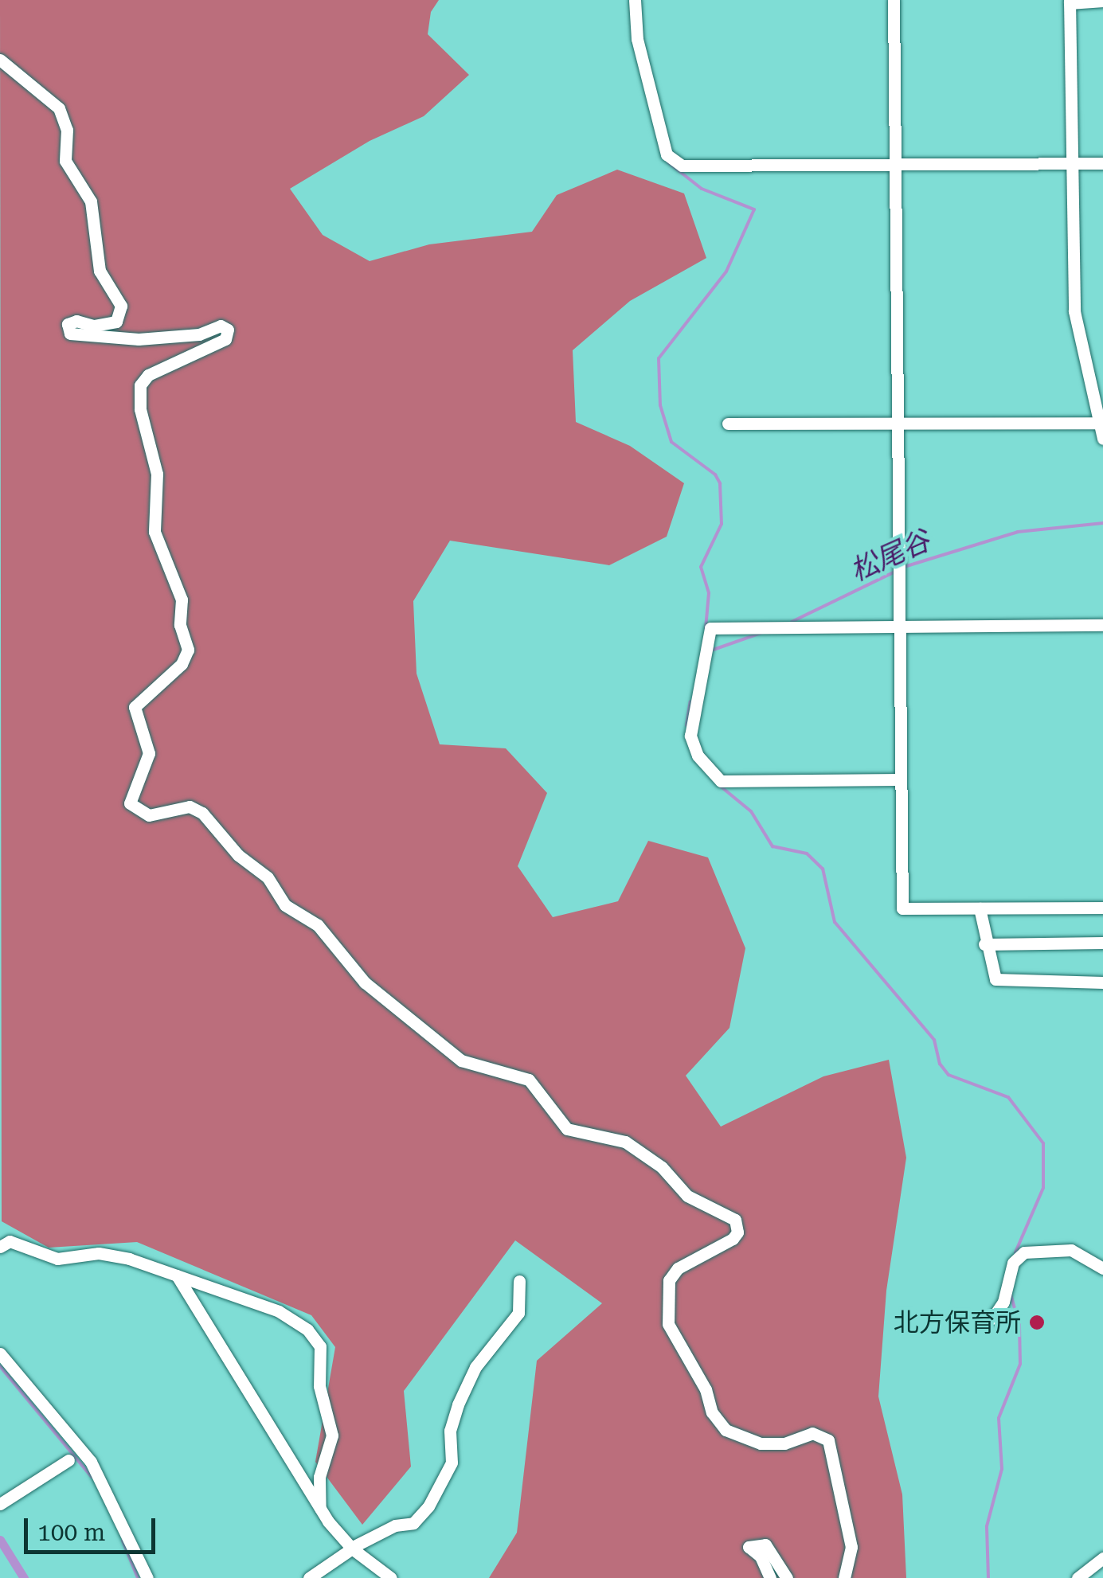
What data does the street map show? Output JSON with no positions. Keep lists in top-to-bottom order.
{
  "water": ["松尾谷"],
  "places": ["北方保育所"],
  "scale_bar": "100 m"
}
